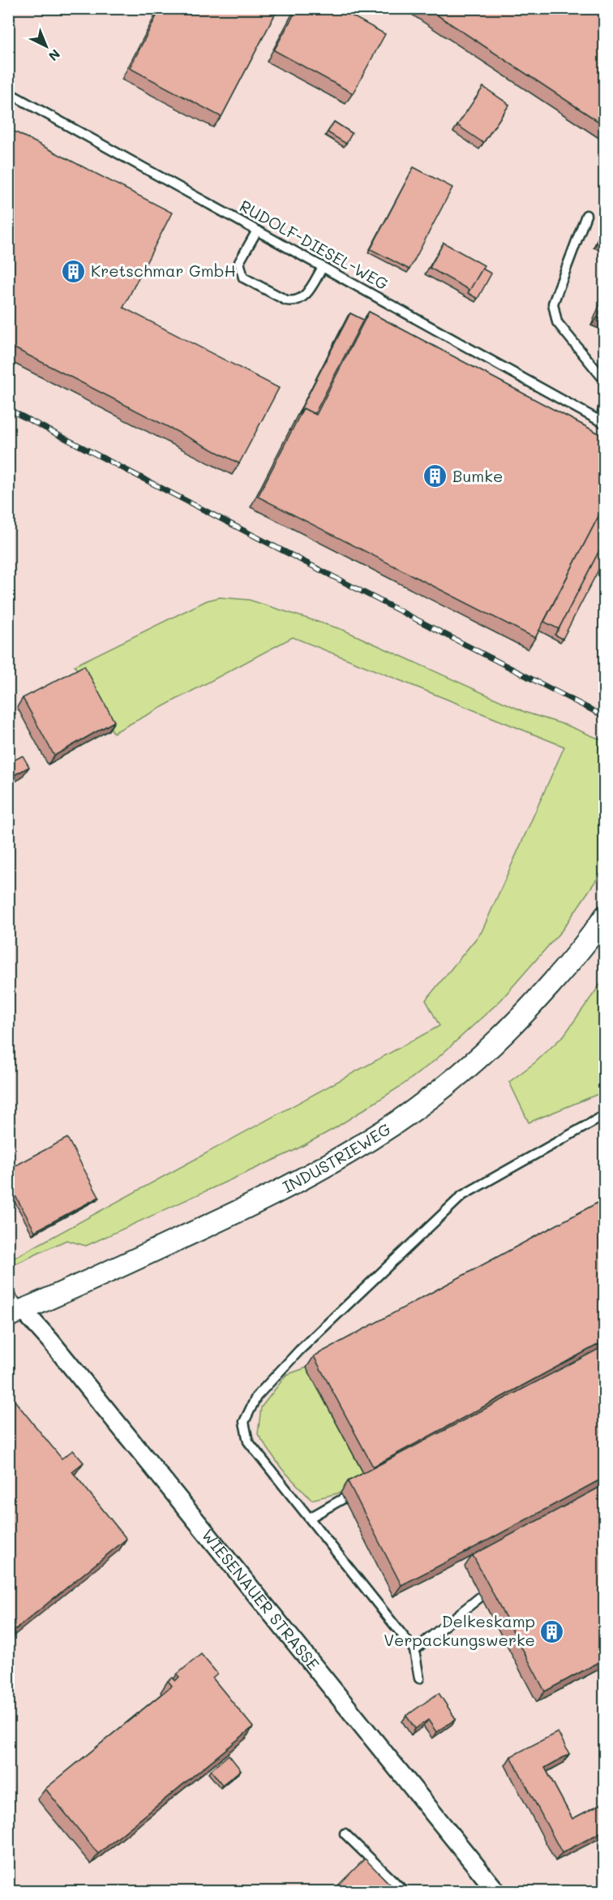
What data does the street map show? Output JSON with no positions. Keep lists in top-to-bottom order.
{
  "streets": {
    "street": ["INDUSTRIEWEG", "WIESENAUER STRASSE"],
    "lane": ["RUDOLF-DIESEL-WEG"]
  },
  "crossings": [
    ["INDUSTRIEWEG", "WIESENAUER STRASSE"]
  ],
  "places": {
    "building": ["Kretschmar GmbH", "Bumke", "Delkeskamp Verpackungswerke"]
  },
  "north": "bottom right"
}
